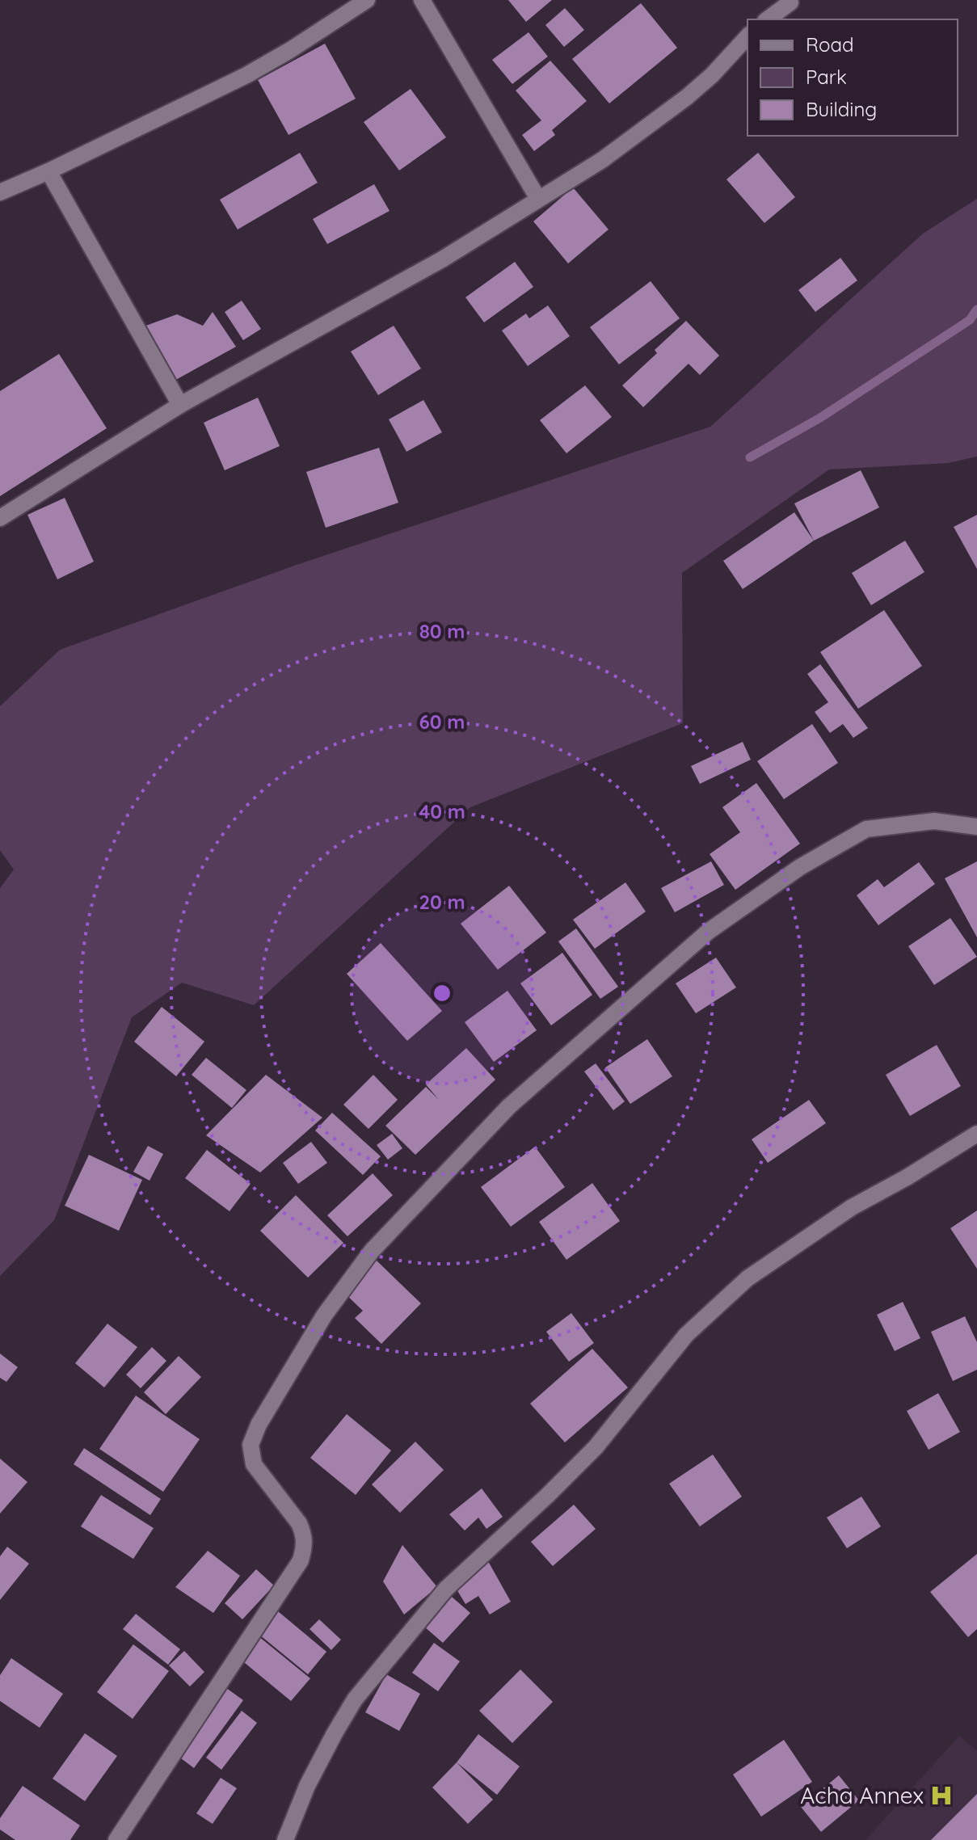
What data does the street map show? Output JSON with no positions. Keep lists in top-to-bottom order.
{
  "places": {
    "hospital": ["Acha Annex"]
  },
  "legend": ["Road", "Park", "Building"],
  "rings": [
    "80 m",
    "60 m",
    "40 m",
    "20 m"
  ]
}
